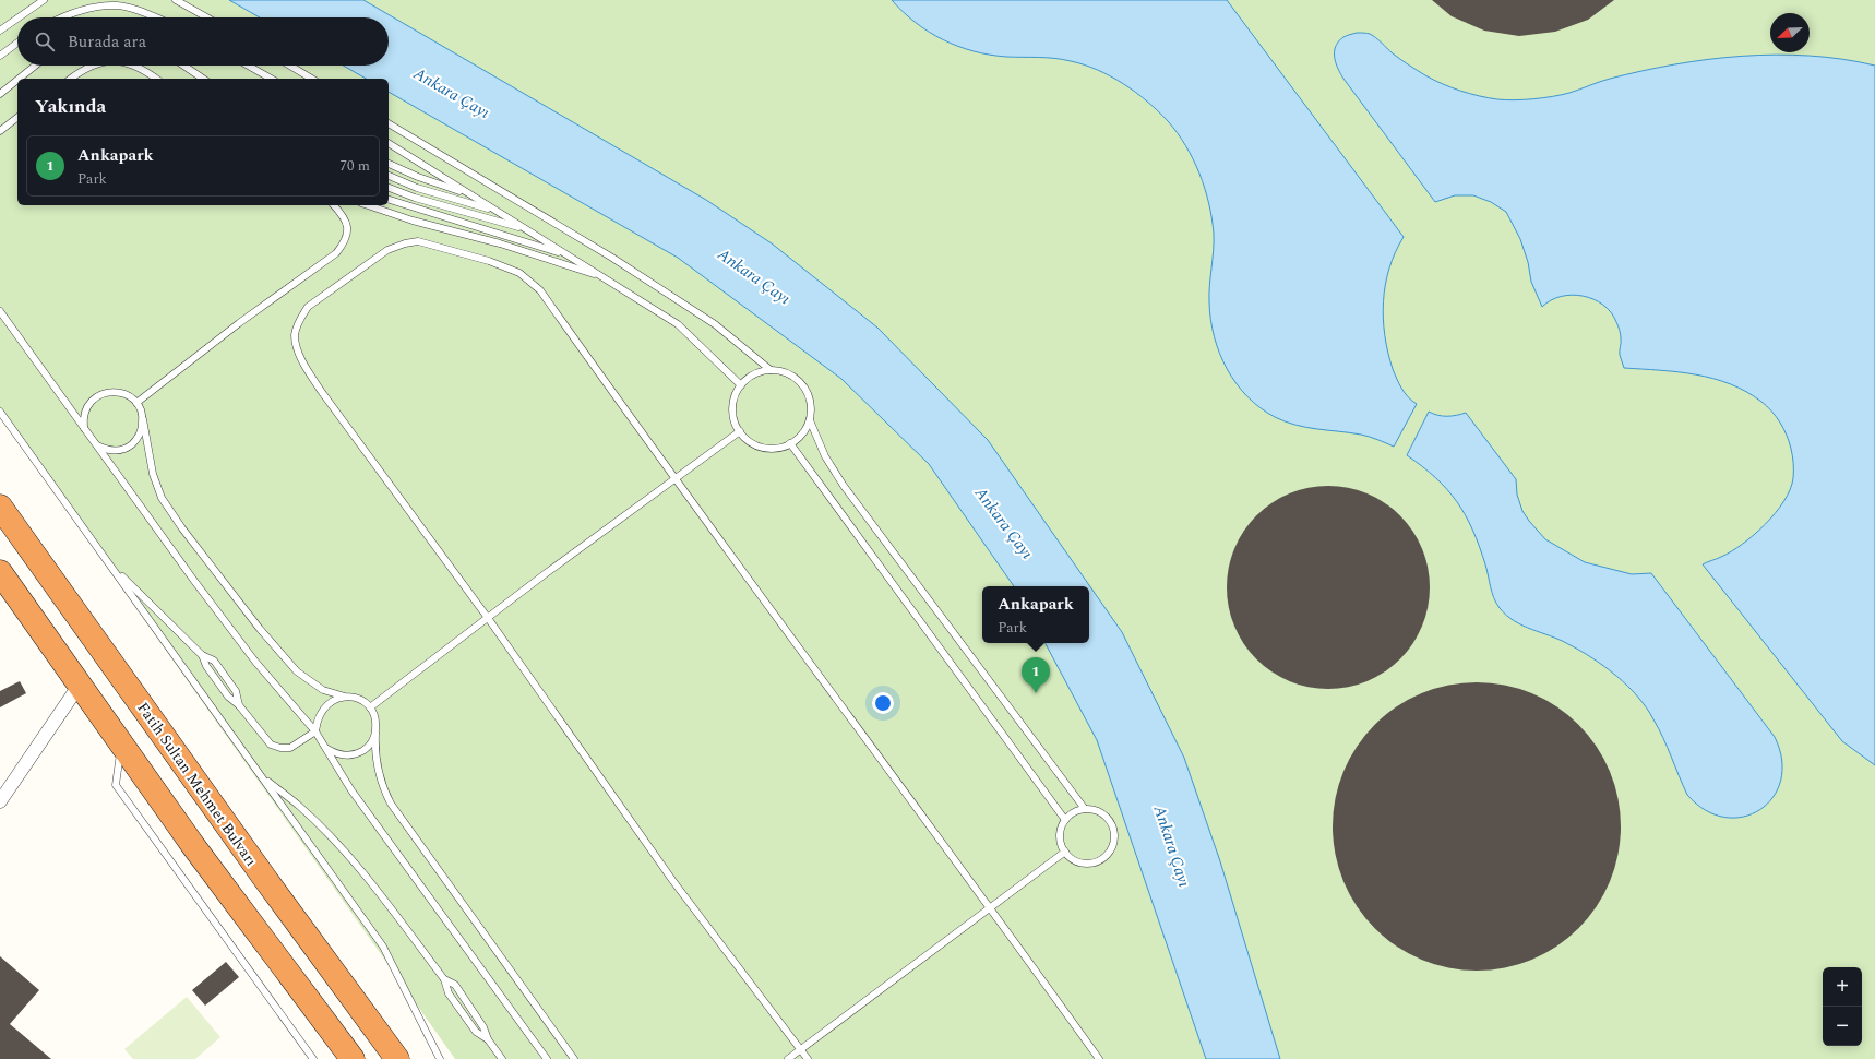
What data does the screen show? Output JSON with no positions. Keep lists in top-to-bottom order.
{
  "streets": {
    "highway": ["Fatih Sultan Mehmet Bulvarı"]
  },
  "water": ["Ankara Çayı"],
  "north": "bottom left",
  "page": {
    "search": "Burada ara",
    "heading": "Yakında",
    "list": [
      {
        "mark": "1",
        "name": "Ankapark",
        "note": "Park",
        "value": "70 m"
      }
    ],
    "popup": ["Ankapark", "Park"],
    "pins": "1",
    "map_buttons": ["+", "−"]
  }
}
